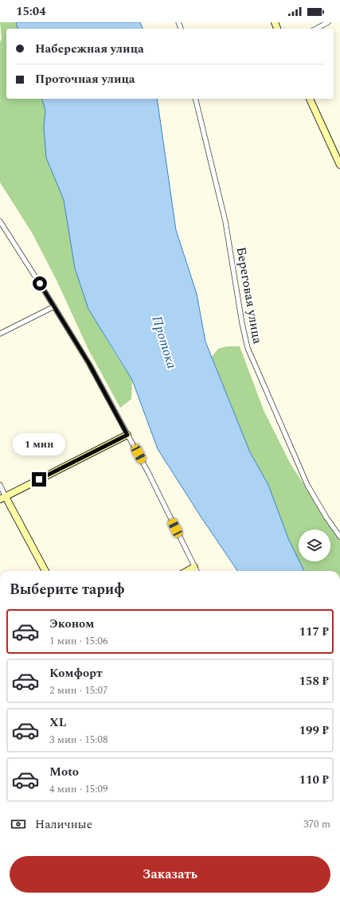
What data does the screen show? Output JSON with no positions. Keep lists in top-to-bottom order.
{
  "streets": {
    "street": ["Береговая улица"]
  },
  "water": ["Протока"],
  "page": {
    "status": "15:04",
    "banner": ["Набережная улица", "Проточная улица"],
    "bubble": "1 мин",
    "heading": "Выберите тариф",
    "list": [
      {
        "name": "Эконом",
        "note": "1 мин · 15:06",
        "value": "117 ₽"
      },
      {
        "name": "Комфорт",
        "note": "2 мин · 15:07",
        "value": "158 ₽"
      },
      {
        "name": "XL",
        "note": "3 мин · 15:08",
        "value": "199 ₽"
      },
      {
        "name": "Moto",
        "note": "4 мин · 15:09",
        "value": "110 ₽"
      }
    ],
    "pay": ["Наличные", "370 m"],
    "buttons": "Заказать"
  }
}
